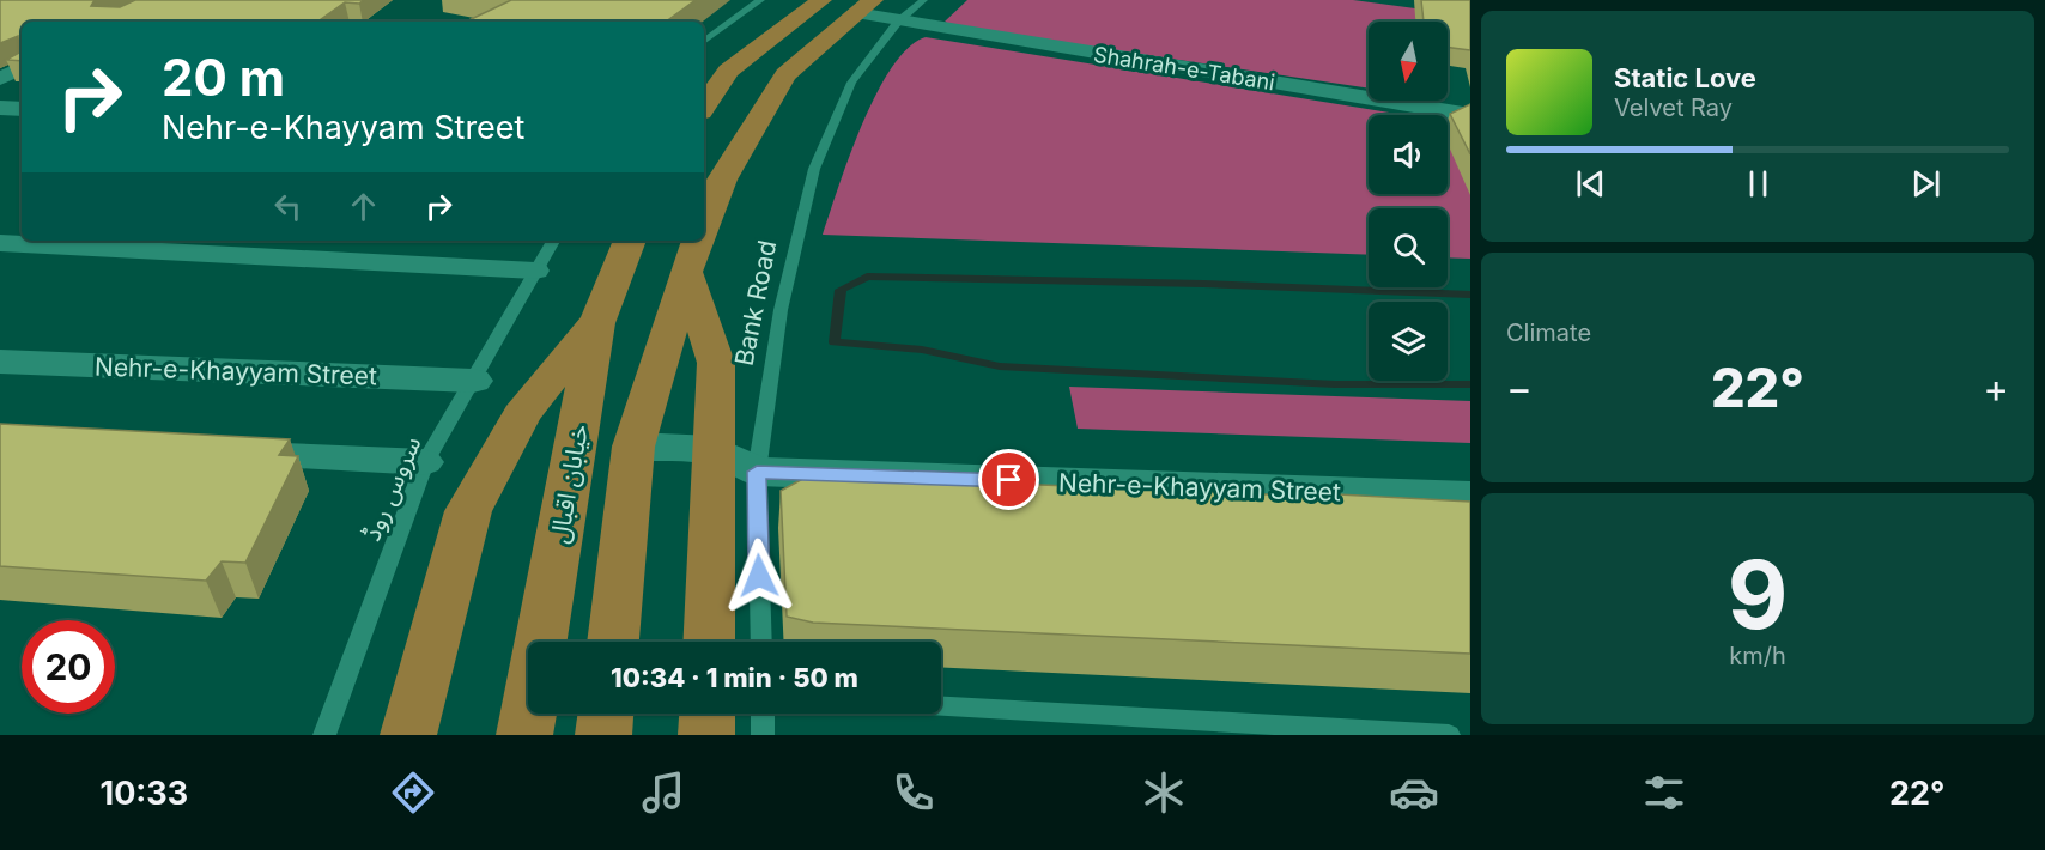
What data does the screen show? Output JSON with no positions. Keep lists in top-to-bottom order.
{
  "streets": {
    "main road": ["خیابان اقبال"],
    "street": ["Shahrah-e-Tabani", "Nehr-e-Khayyam Street"],
    "lane": ["Bank Road", "سروس روڈ"]
  },
  "crossings": [
    ["Shahrah-e-Tabani", "Bank Road"],
    ["Bank Road", "Nehr-e-Khayyam Street"],
    ["Nehr-e-Khayyam Street", "سروس روڈ"]
  ],
  "north": "bottom",
  "page": {
    "turn": ["20 m", "Nehr-e-Khayyam Street"],
    "song": ["Static Love", "Velvet Ray"],
    "tile": [
      "Climate",
      ["9", "km/h"]
    ],
    "heat": ["−", "22°", "+"],
    "limit": "20",
    "trip": "10:34 · 1 min · 50 m",
    "tabs": ["10:33", "22°"]
  }
}
